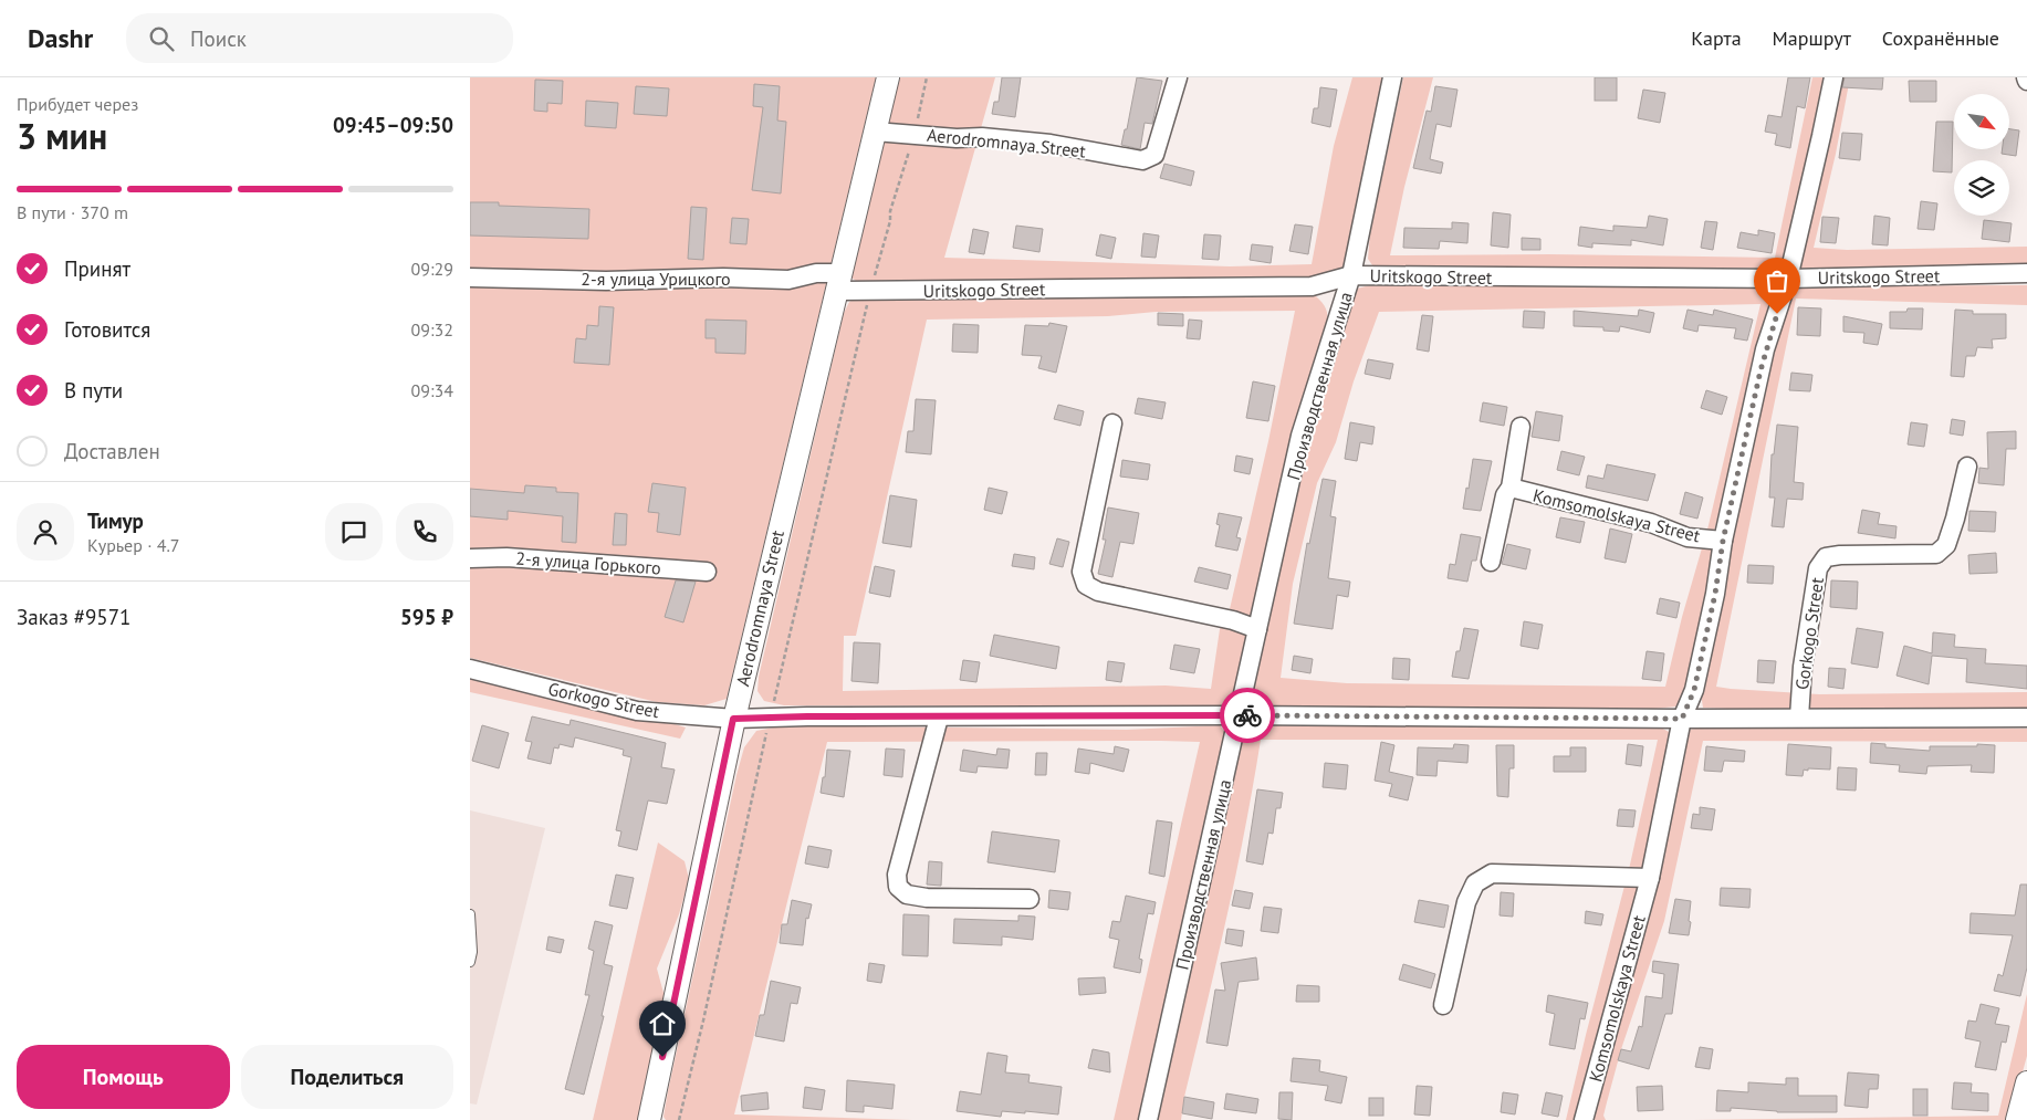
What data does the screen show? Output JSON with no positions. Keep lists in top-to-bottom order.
{
  "streets": {
    "street": [
      "Aerodromnaya Street",
      "Uritskogo Street",
      "2-я улица Урицкого",
      "Производственная улица",
      "Komsomolskaya Street",
      "2-я улица Горького",
      "Gorkogo Street"
    ]
  },
  "crossings": [
    ["Aerodromnaya Street", "Uritskogo Street"],
    ["Aerodromnaya Street", "2-я улица Урицкого"],
    ["Aerodromnaya Street", "Gorkogo Street"],
    ["Uritskogo Street", "2-я улица Урицкого"],
    ["Uritskogo Street", "Производственная улица"],
    ["Uritskogo Street", "Komsomolskaya Street"],
    ["Производственная улица", "Gorkogo Street"],
    ["Komsomolskaya Street", "Gorkogo Street"]
  ],
  "north": "bottom right",
  "page": {
    "header": "Dashr",
    "search": "Поиск",
    "nav": ["Карта", "Маршрут", "Сохранённые"],
    "heading": ["3 мин", "Прибудет через", "09:45–09:50"],
    "panel": [
      "Тимур",
      "Курьер · 4.7",
      "Заказ #9571",
      "595 ₽"
    ],
    "bar": "В пути · 370 m",
    "list": [
      ["Принят", "09:29"],
      ["Готовится", "09:32"],
      ["В пути", "09:34"],
      "Доставлен"
    ],
    "buttons": ["Помощь", "Поделиться"]
  }
}
